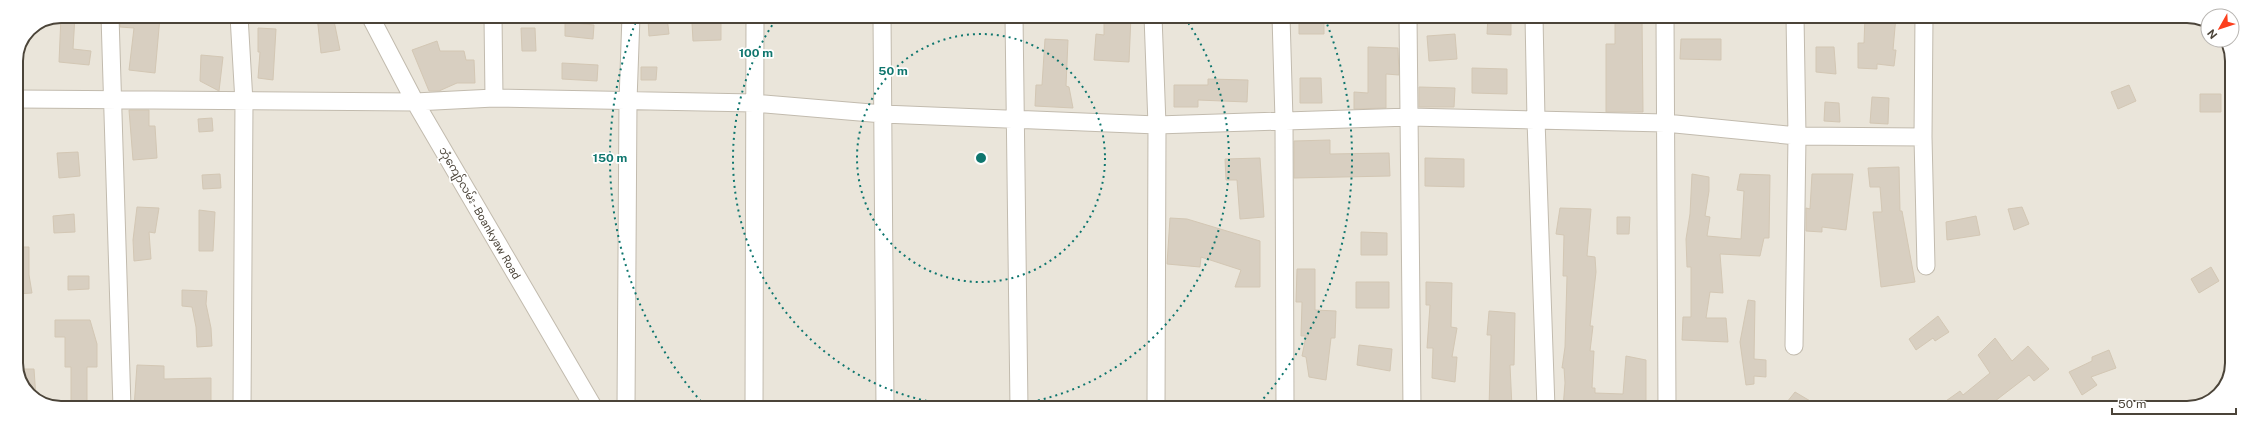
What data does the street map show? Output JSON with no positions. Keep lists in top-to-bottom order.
{
  "streets": {
    "street": ["ဘုံကျော်လမ်း - Boankyaw Road"]
  },
  "scale_bar": "50 m",
  "north": "bottom left",
  "rings": ["100 m", "50 m", "150 m"]
}
